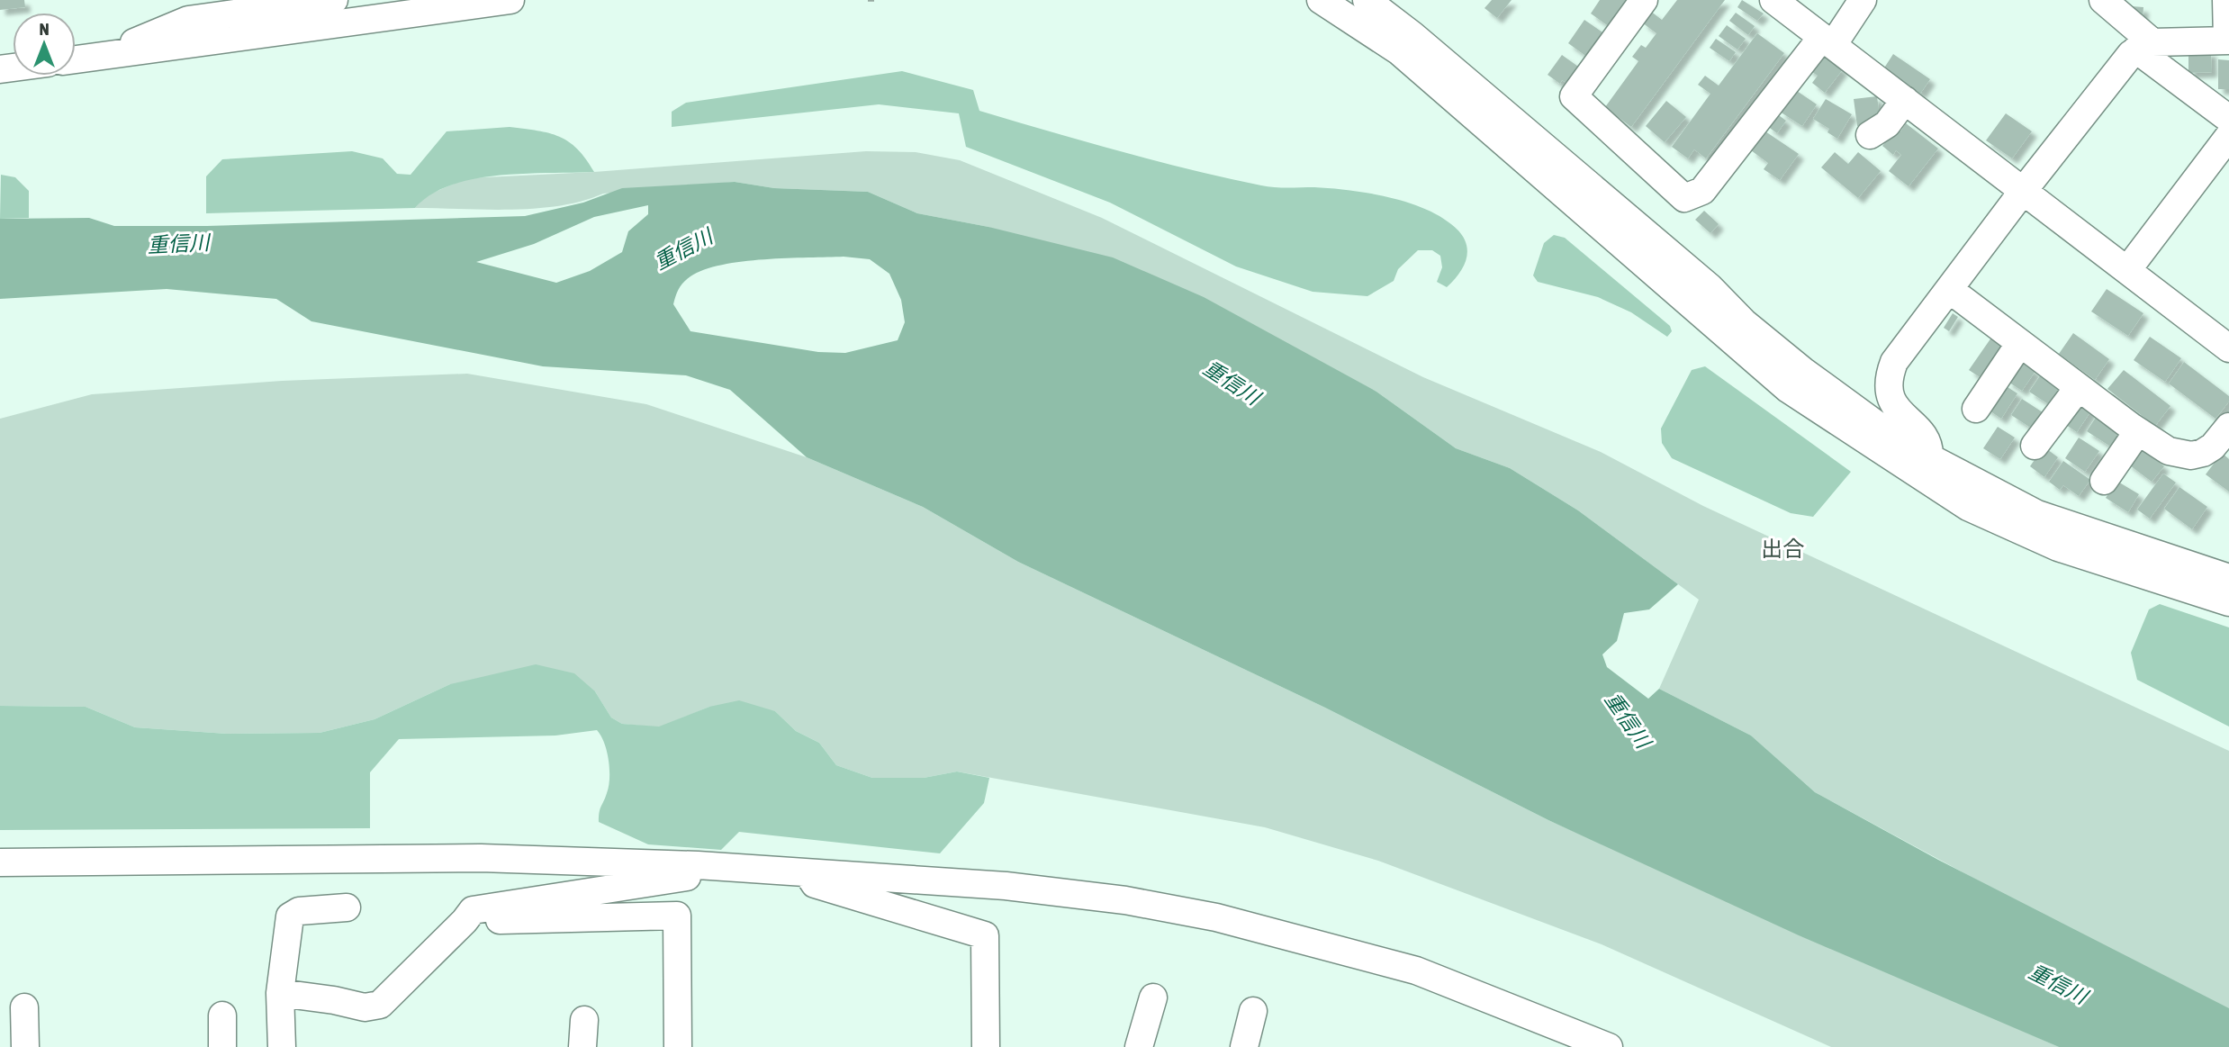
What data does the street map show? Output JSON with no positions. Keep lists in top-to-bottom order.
{
  "districts": ["出合"],
  "water": ["重信川"],
  "north": "top"
}
